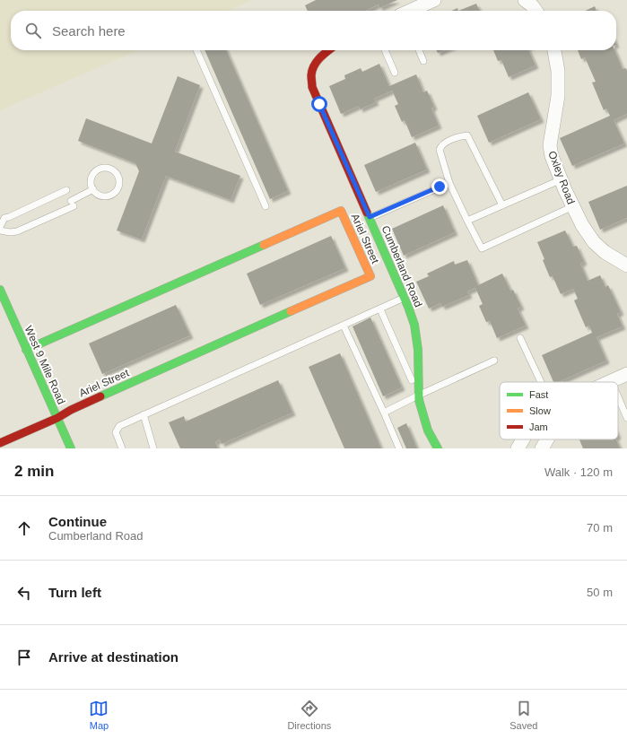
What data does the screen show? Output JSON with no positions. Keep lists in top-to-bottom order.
{
  "streets": {
    "street": [
      "Oxley Road",
      "Ariel Street",
      "Cumberland Road",
      "West 9 Mile Road"
    ]
  },
  "crossings": [
    ["Ariel Street", "West 9 Mile Road"]
  ],
  "legend": ["Fast", "Slow", "Jam"],
  "page": {
    "search": "Search here",
    "heading": ["2 min", "Walk · 120 m"],
    "list": [
      ["Continue", "Cumberland Road", "70 m"],
      ["Turn left", "50 m"],
      "Arrive at destination"
    ],
    "nav": ["Map", "Directions", "Saved"]
  }
}
